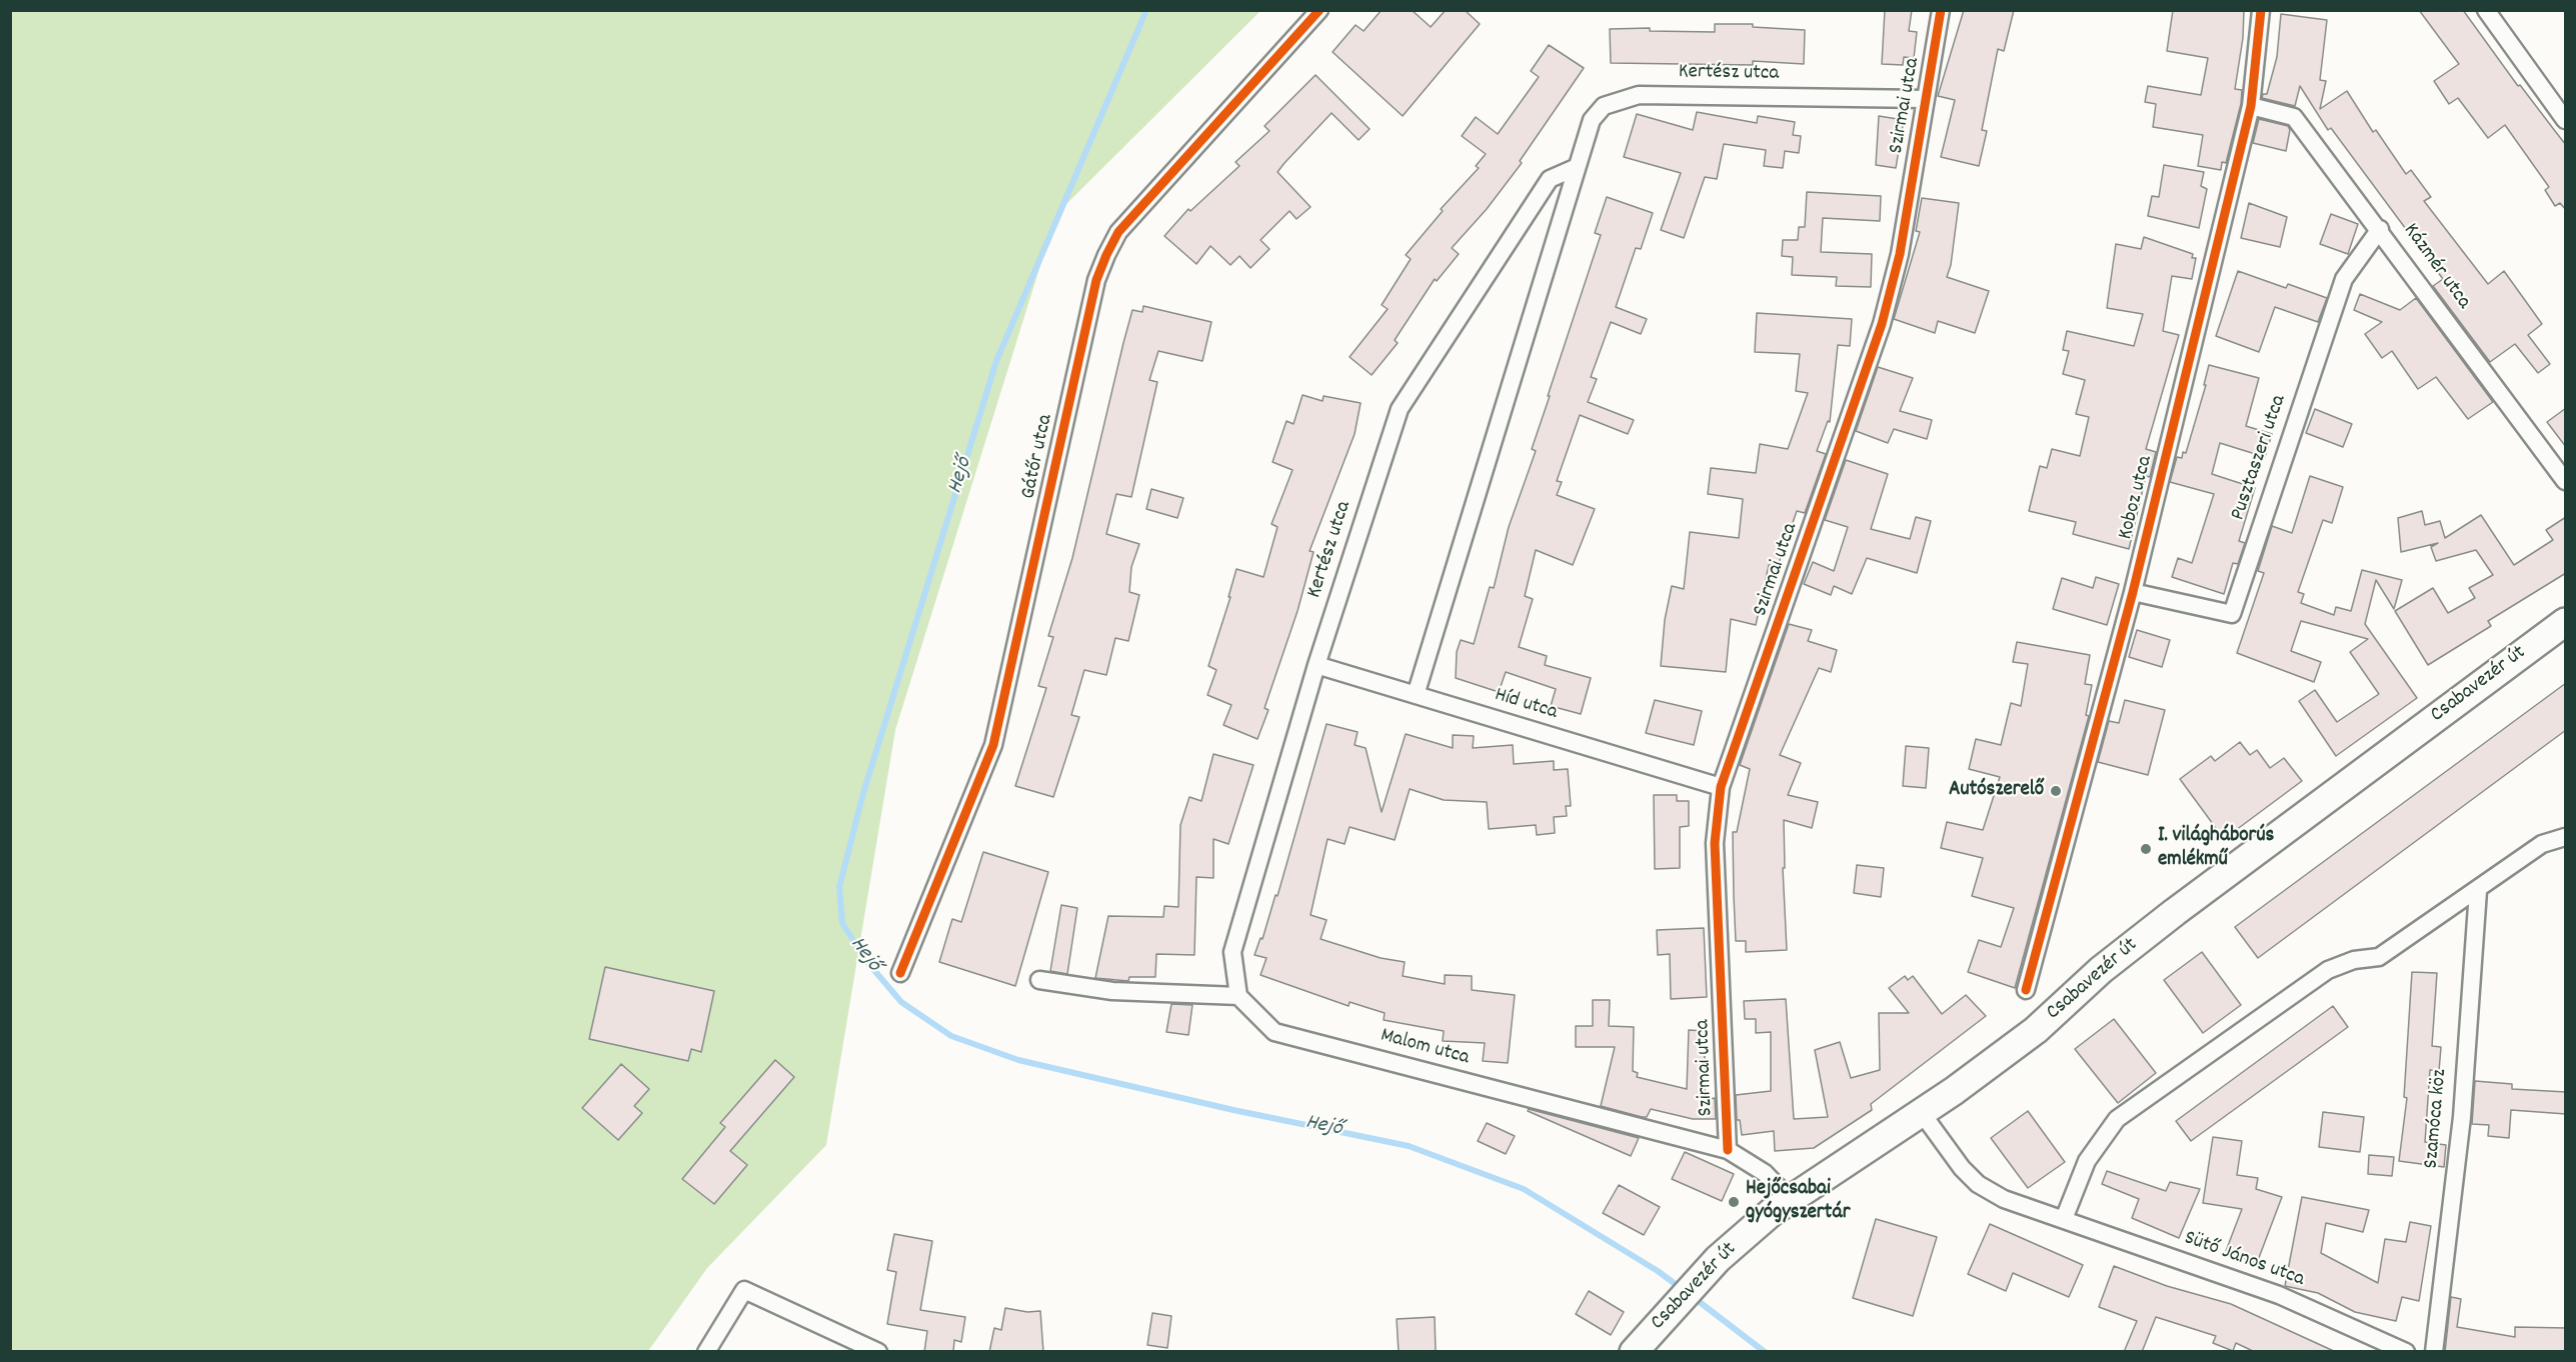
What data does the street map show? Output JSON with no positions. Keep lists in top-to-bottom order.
{
  "streets": {
    "main road": ["Csabavezér út"],
    "street": [
      "Kertész utca",
      "Szirmai utca",
      "Kázmér utca",
      "Gátőr utca",
      "Pusztaszeri utca",
      "Koboz utca",
      "Híd utca",
      "Malom utca",
      "Szamóca köz",
      "Sütő János utca"
    ]
  },
  "crossings": [
    ["Kertész utca", "Szirmai utca"],
    ["Kertész utca", "Híd utca"],
    ["Kertész utca", "Malom utca"],
    ["Szirmai utca", "Híd utca"],
    ["Szirmai utca", "Malom utca"],
    ["Kázmér utca", "Pusztaszeri utca"],
    ["Kázmér utca", "Koboz utca"],
    ["Pusztaszeri utca", "Koboz utca"],
    ["Csabavezér út", "Malom utca"],
    ["Csabavezér út", "Sütő János utca"]
  ],
  "water": ["Hejő"],
  "places": ["Autószerelő", "I. világháborús emlékmű", "Hejőcsabai gyógyszertár"]
}
